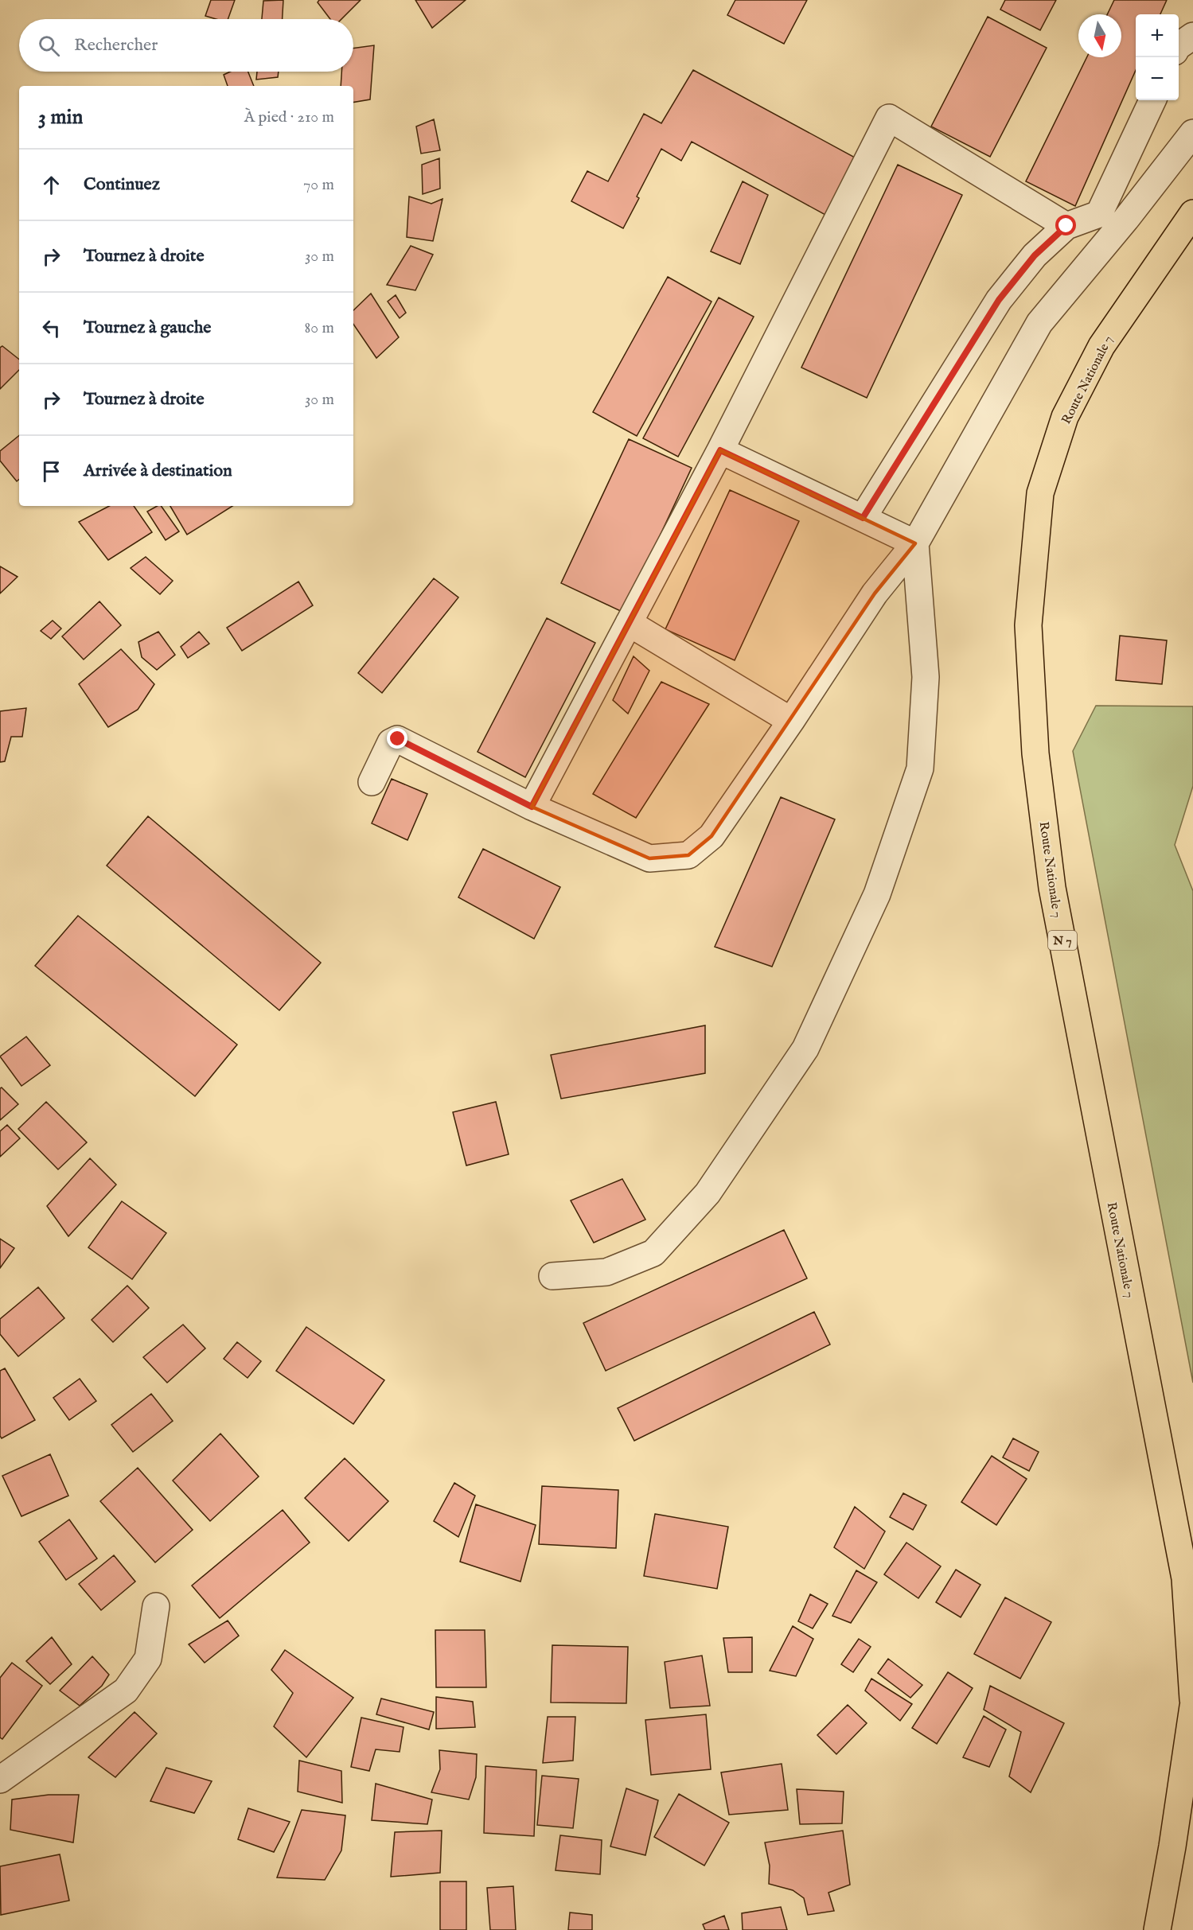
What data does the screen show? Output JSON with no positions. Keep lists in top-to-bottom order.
{
  "streets": {
    "main road": ["Route Nationale 7", "N 7"]
  },
  "north": "bottom",
  "page": {
    "map_buttons": ["+", "−"],
    "search": "Rechercher",
    "heading": ["3 min", "À pied · 210 m"],
    "list": [
      ["Continuez", "70 m"],
      ["Tournez à droite", "30 m"],
      ["Tournez à gauche", "80 m"],
      ["Tournez à droite", "30 m"],
      "Arrivée à destination"
    ]
  }
}
